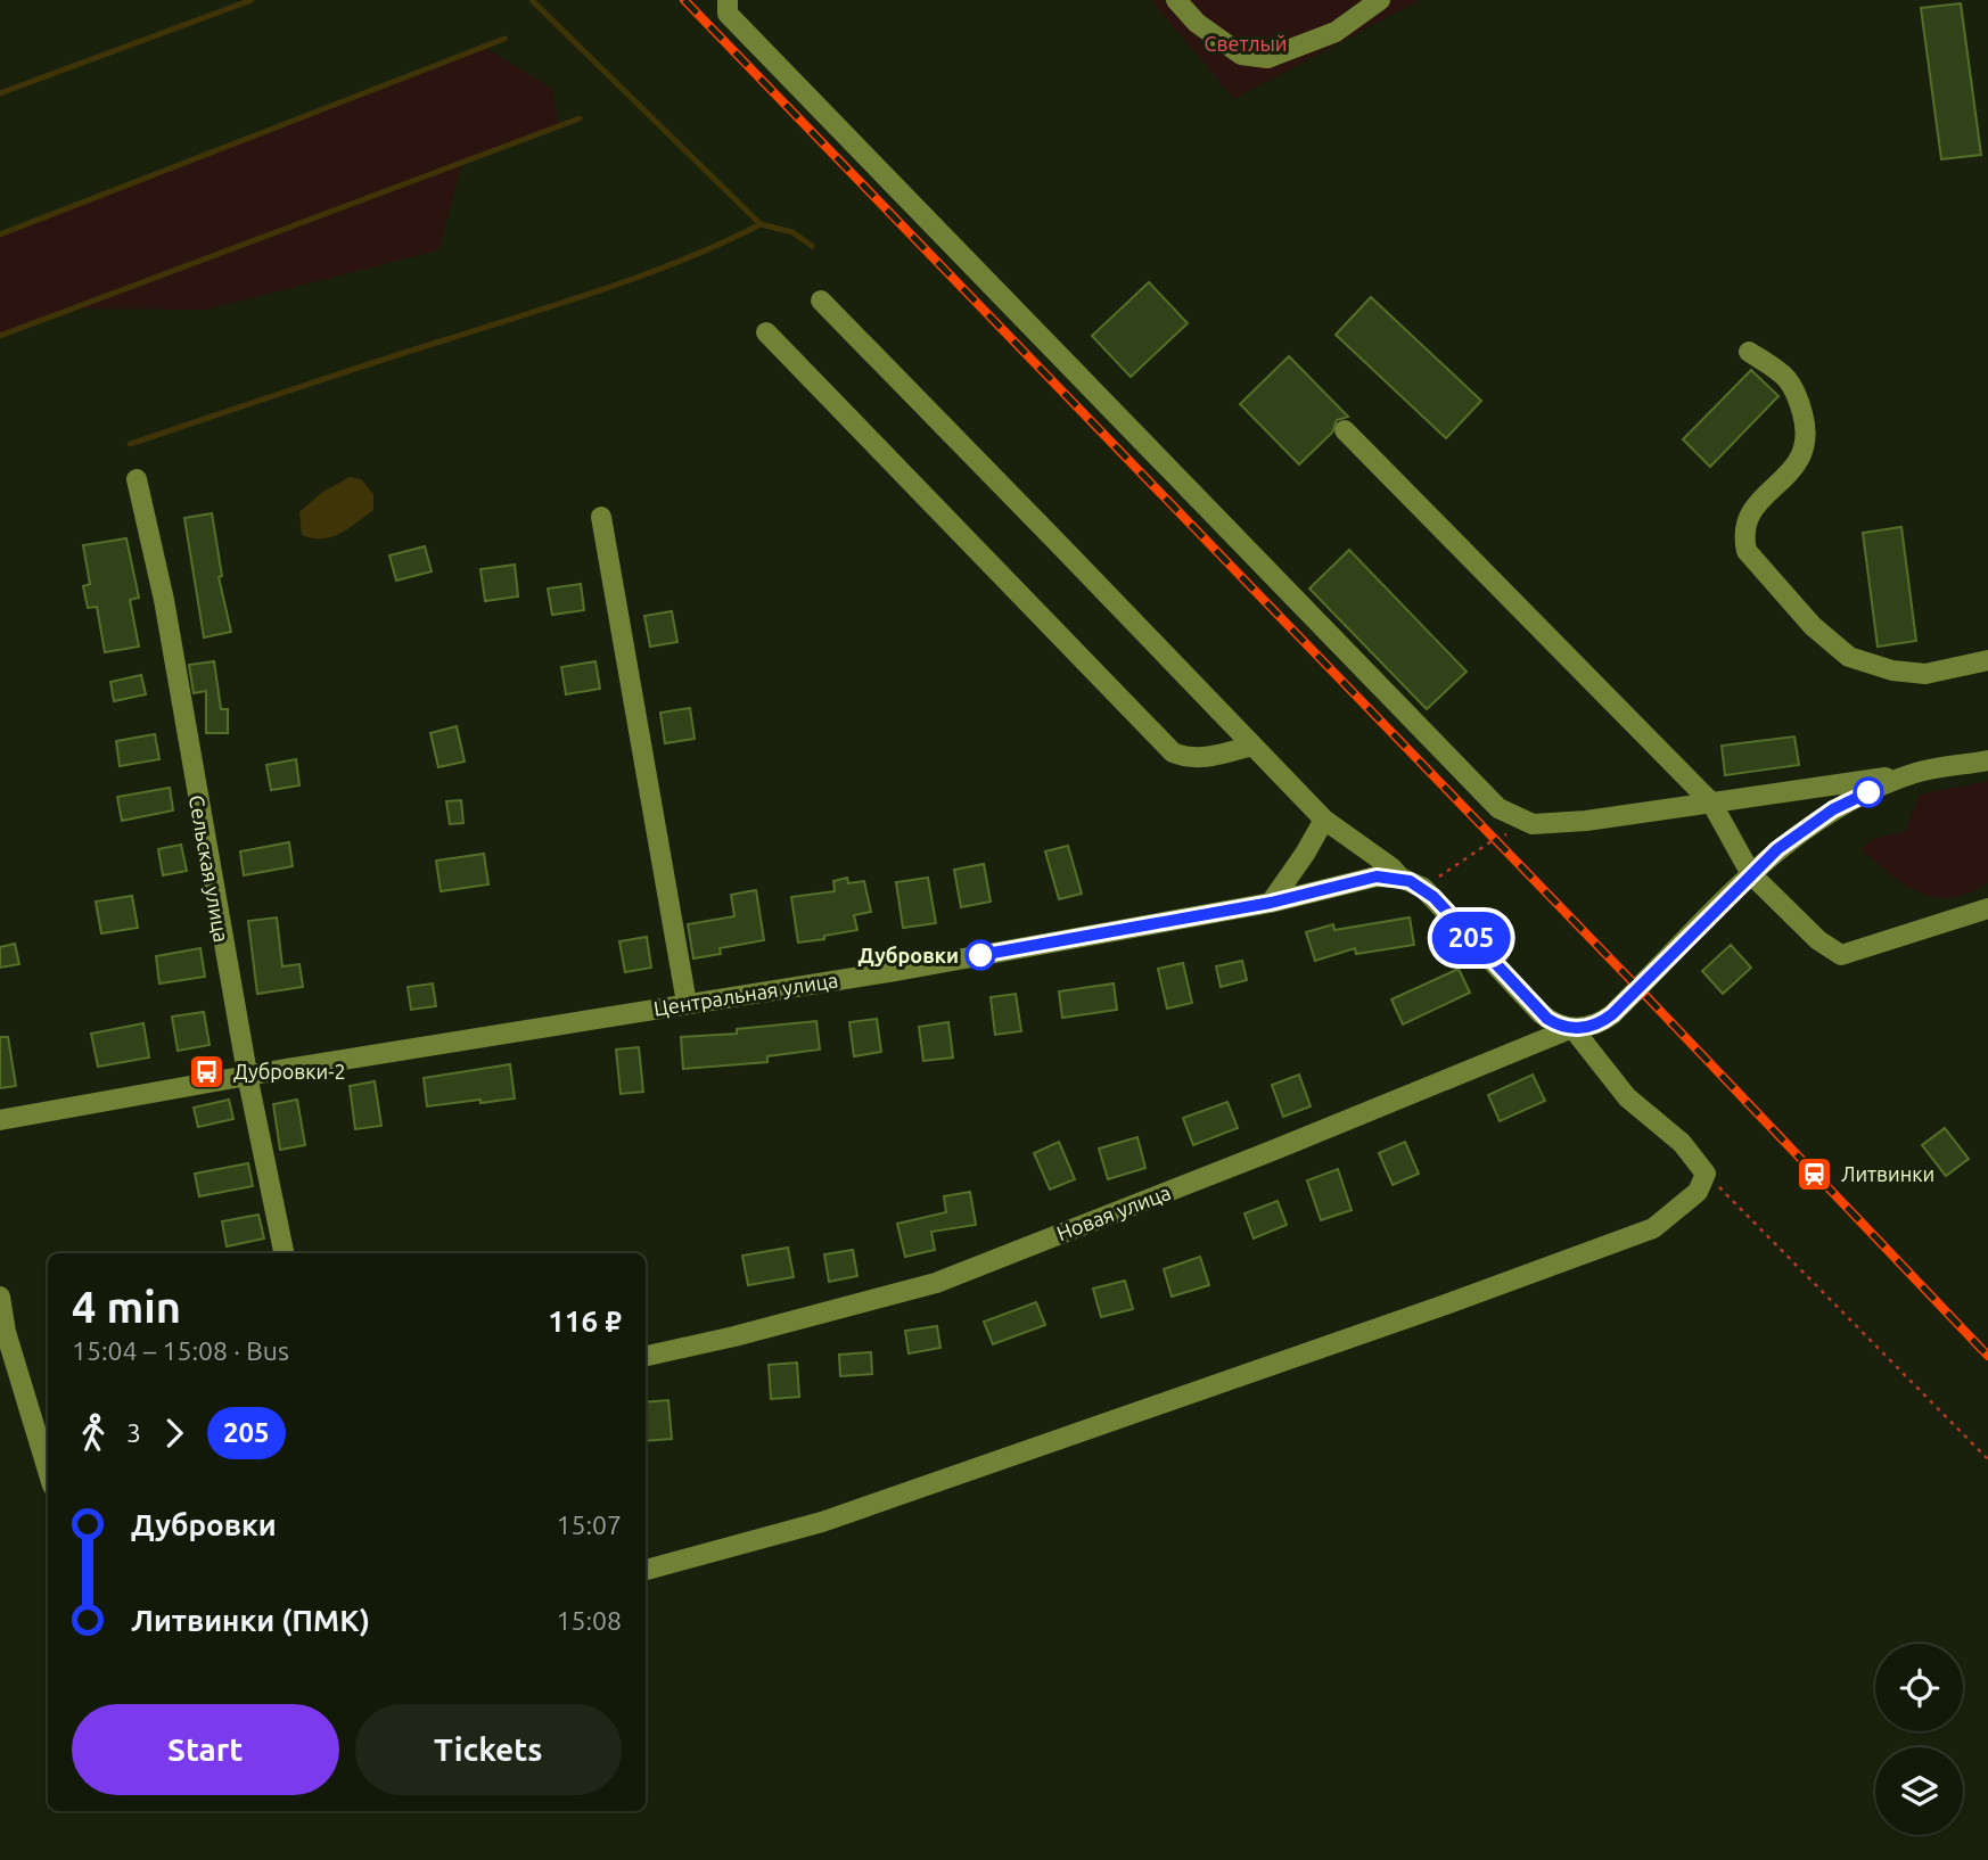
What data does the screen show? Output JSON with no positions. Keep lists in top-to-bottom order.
{
  "streets": {
    "street": ["Сельская улица", "Центральная улица", "Новая улица"]
  },
  "crossings": [
    ["Сельская улица", "Центральная улица"]
  ],
  "parks": ["Светлый"],
  "places": {
    "other": ["Дубровки"],
    "bus stop": ["Дубровки-2"],
    "station": ["Литвинки"]
  },
  "lines": ["bus line 205"],
  "page": {
    "on_map": "205",
    "heading": ["4 min", "15:04 – 15:08 · Bus", "116 ₽"],
    "legs": ["3", "205"],
    "list": [
      {
        "name": "Дубровки",
        "value": "15:07"
      },
      {
        "name": "Литвинки (ПМК)",
        "value": "15:08"
      }
    ],
    "buttons": ["Start", "Tickets"]
  }
}
